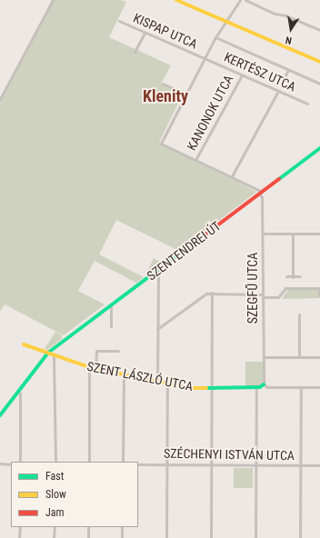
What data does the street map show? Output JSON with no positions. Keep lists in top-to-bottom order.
{
  "streets": {
    "main road": ["SZENTENDREI ÚT", "SZENT LÁSZLÓ UTCA"],
    "street": [
      "KISPAP UTCA",
      "KERTÉSZ UTCA",
      "KANONOK UTCA",
      "SZEGFŰ UTCA",
      "SZÉCHENYI ISTVÁN UTCA"
    ]
  },
  "crossings": [
    ["KISPAP UTCA", "KERTÉSZ UTCA"],
    ["KERTÉSZ UTCA", "KANONOK UTCA"],
    ["SZENTENDREI ÚT", "SZEGFŰ UTCA"],
    ["SZENTENDREI ÚT", "SZENT LÁSZLÓ UTCA"],
    ["SZEGFŰ UTCA", "SZENT LÁSZLÓ UTCA"]
  ],
  "districts": ["Klenity"],
  "legend": ["Fast", "Slow", "Jam"],
  "north": "bottom"
}
